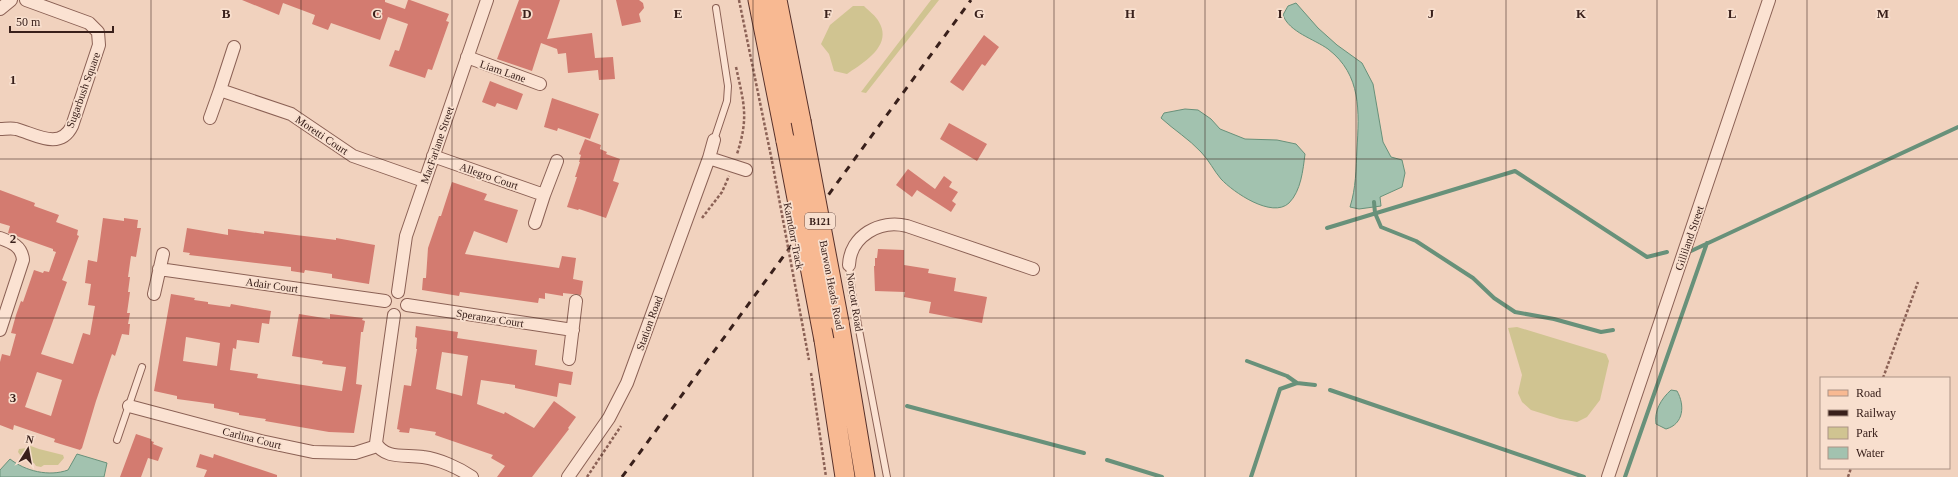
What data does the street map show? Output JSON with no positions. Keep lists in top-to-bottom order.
{
  "streets": {
    "main road": ["B121", "Barwon Heads Road"],
    "street": [
      "Liam Lane",
      "Sugarbush Square",
      "Moretti Court",
      "MacFarlane Street",
      "Allegro Court",
      "Gilliland Street",
      "Adair Court",
      "Norcott Road",
      "Speranza Court",
      "Station Road",
      "Carlina Court"
    ],
    "path": ["Karndorr Track"]
  },
  "crossings": [
    ["Liam Lane", "MacFarlane Street"],
    ["Moretti Court", "MacFarlane Street"],
    ["MacFarlane Street", "Allegro Court"],
    ["MacFarlane Street", "Adair Court"],
    ["MacFarlane Street", "Speranza Court"],
    ["Adair Court", "Speranza Court"]
  ],
  "legend": [
    "Road",
    "Railway",
    "Park",
    "Water"
  ],
  "scale_bar": "50 m",
  "north": "top",
  "grid": {
    "columns": [
      "B",
      "C",
      "D",
      "E",
      "F",
      "G",
      "H",
      "I",
      "J",
      "K",
      "L",
      "M"
    ],
    "rows": ["1", "2", "3"]
  }
}
